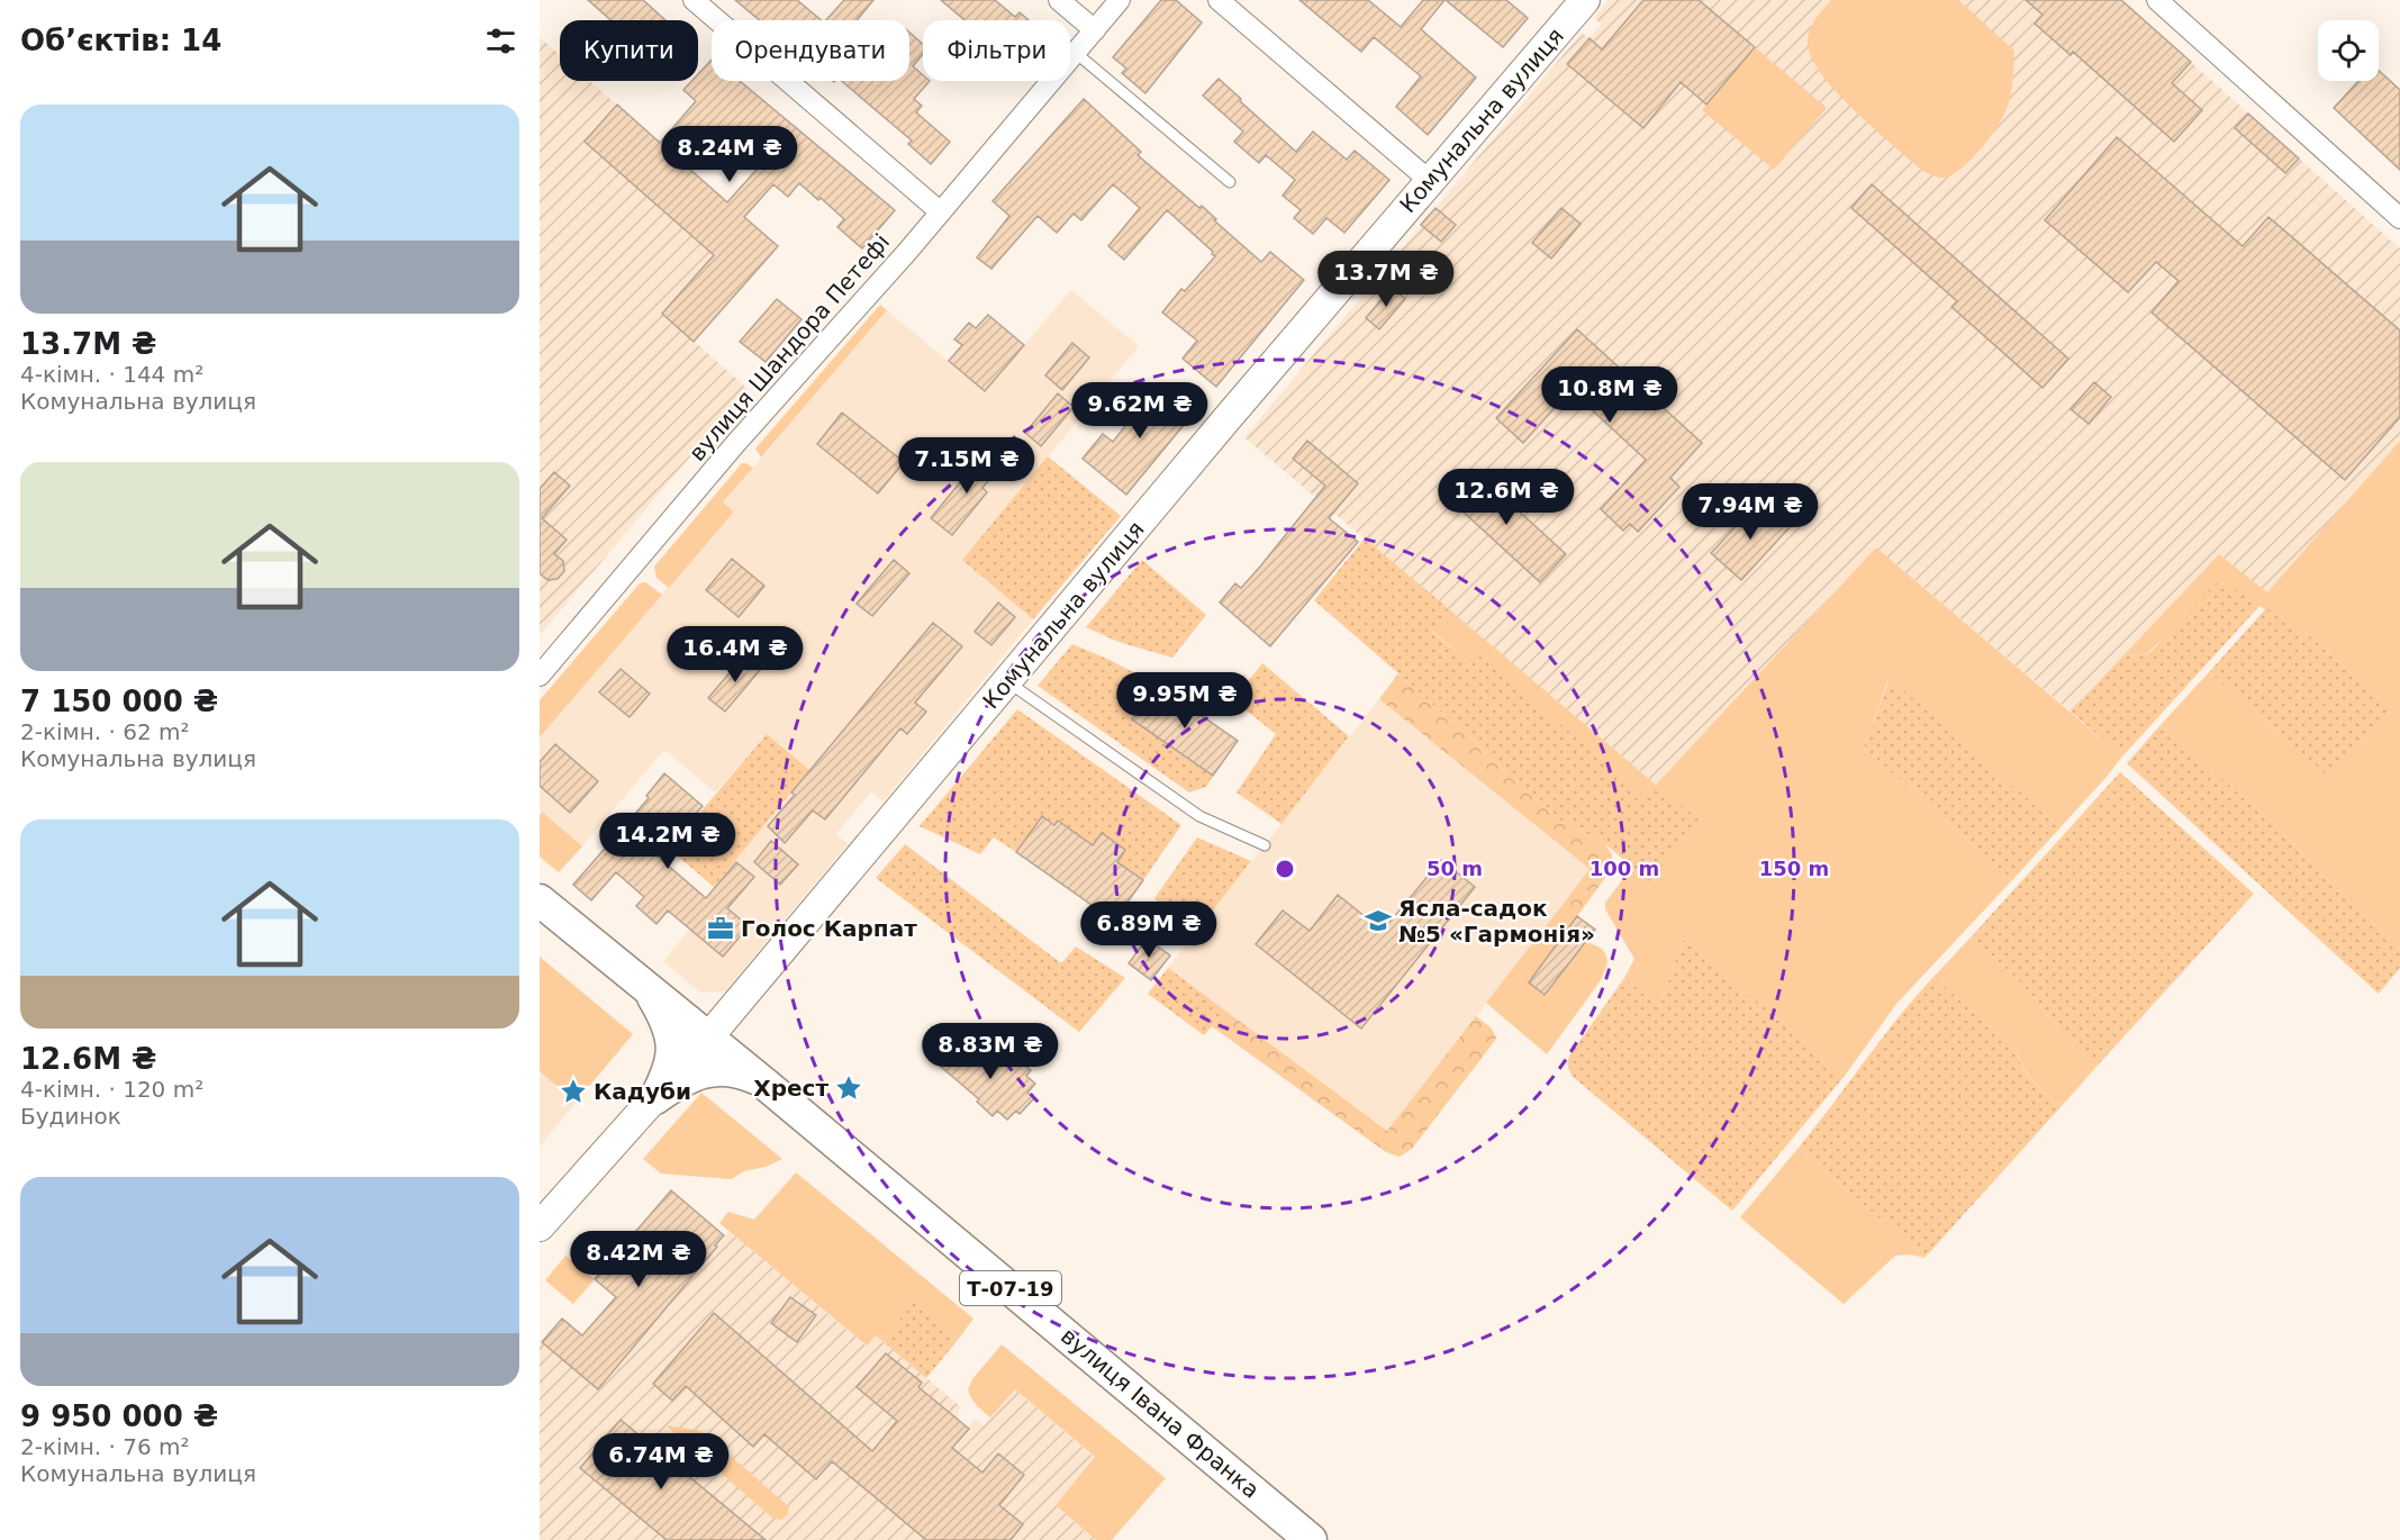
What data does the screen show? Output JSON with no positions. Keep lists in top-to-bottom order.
{
  "streets": {
    "main road": ["Комунальна вулиця", "Т-07-19", "вулиця Івана Франка"],
    "street": ["вулиця Шандора Петефі"]
  },
  "crossings": [
    ["Комунальна вулиця", "вулиця Івана Франка"]
  ],
  "places": {
    "school or university": ["Ясла-садок №5 «Гармонія»"],
    "office": ["Голос Карпат"],
    "place": ["Хрест", "Кадуби"]
  },
  "page": {
    "heading": "Об’єктів: 14",
    "chip": ["Купити", "Орендувати", "Фільтри"],
    "list": [
      {
        "name": "13.7M ₴",
        "note": "4-кімн. · 144 m² · Комунальна вулиця"
      },
      {
        "name": "7 150 000 ₴",
        "note": "2-кімн. · 62 m² · Комунальна вулиця"
      },
      {
        "name": "12.6M ₴",
        "note": "4-кімн. · 120 m² · Будинок"
      },
      {
        "name": "9 950 000 ₴",
        "note": "2-кімн. · 76 m² · Комунальна вулиця"
      }
    ],
    "price": [
      "8.24M ₴",
      "13.7M ₴",
      "10.8M ₴",
      "9.62M ₴",
      "7.15M ₴",
      "12.6M ₴",
      "7.94M ₴",
      "16.4M ₴",
      "9.95M ₴",
      "14.2M ₴",
      "6.89M ₴",
      "8.83M ₴",
      "8.42M ₴",
      "6.74M ₴"
    ]
  },
  "rings": ["50 m", "100 m", "150 m"]
}
